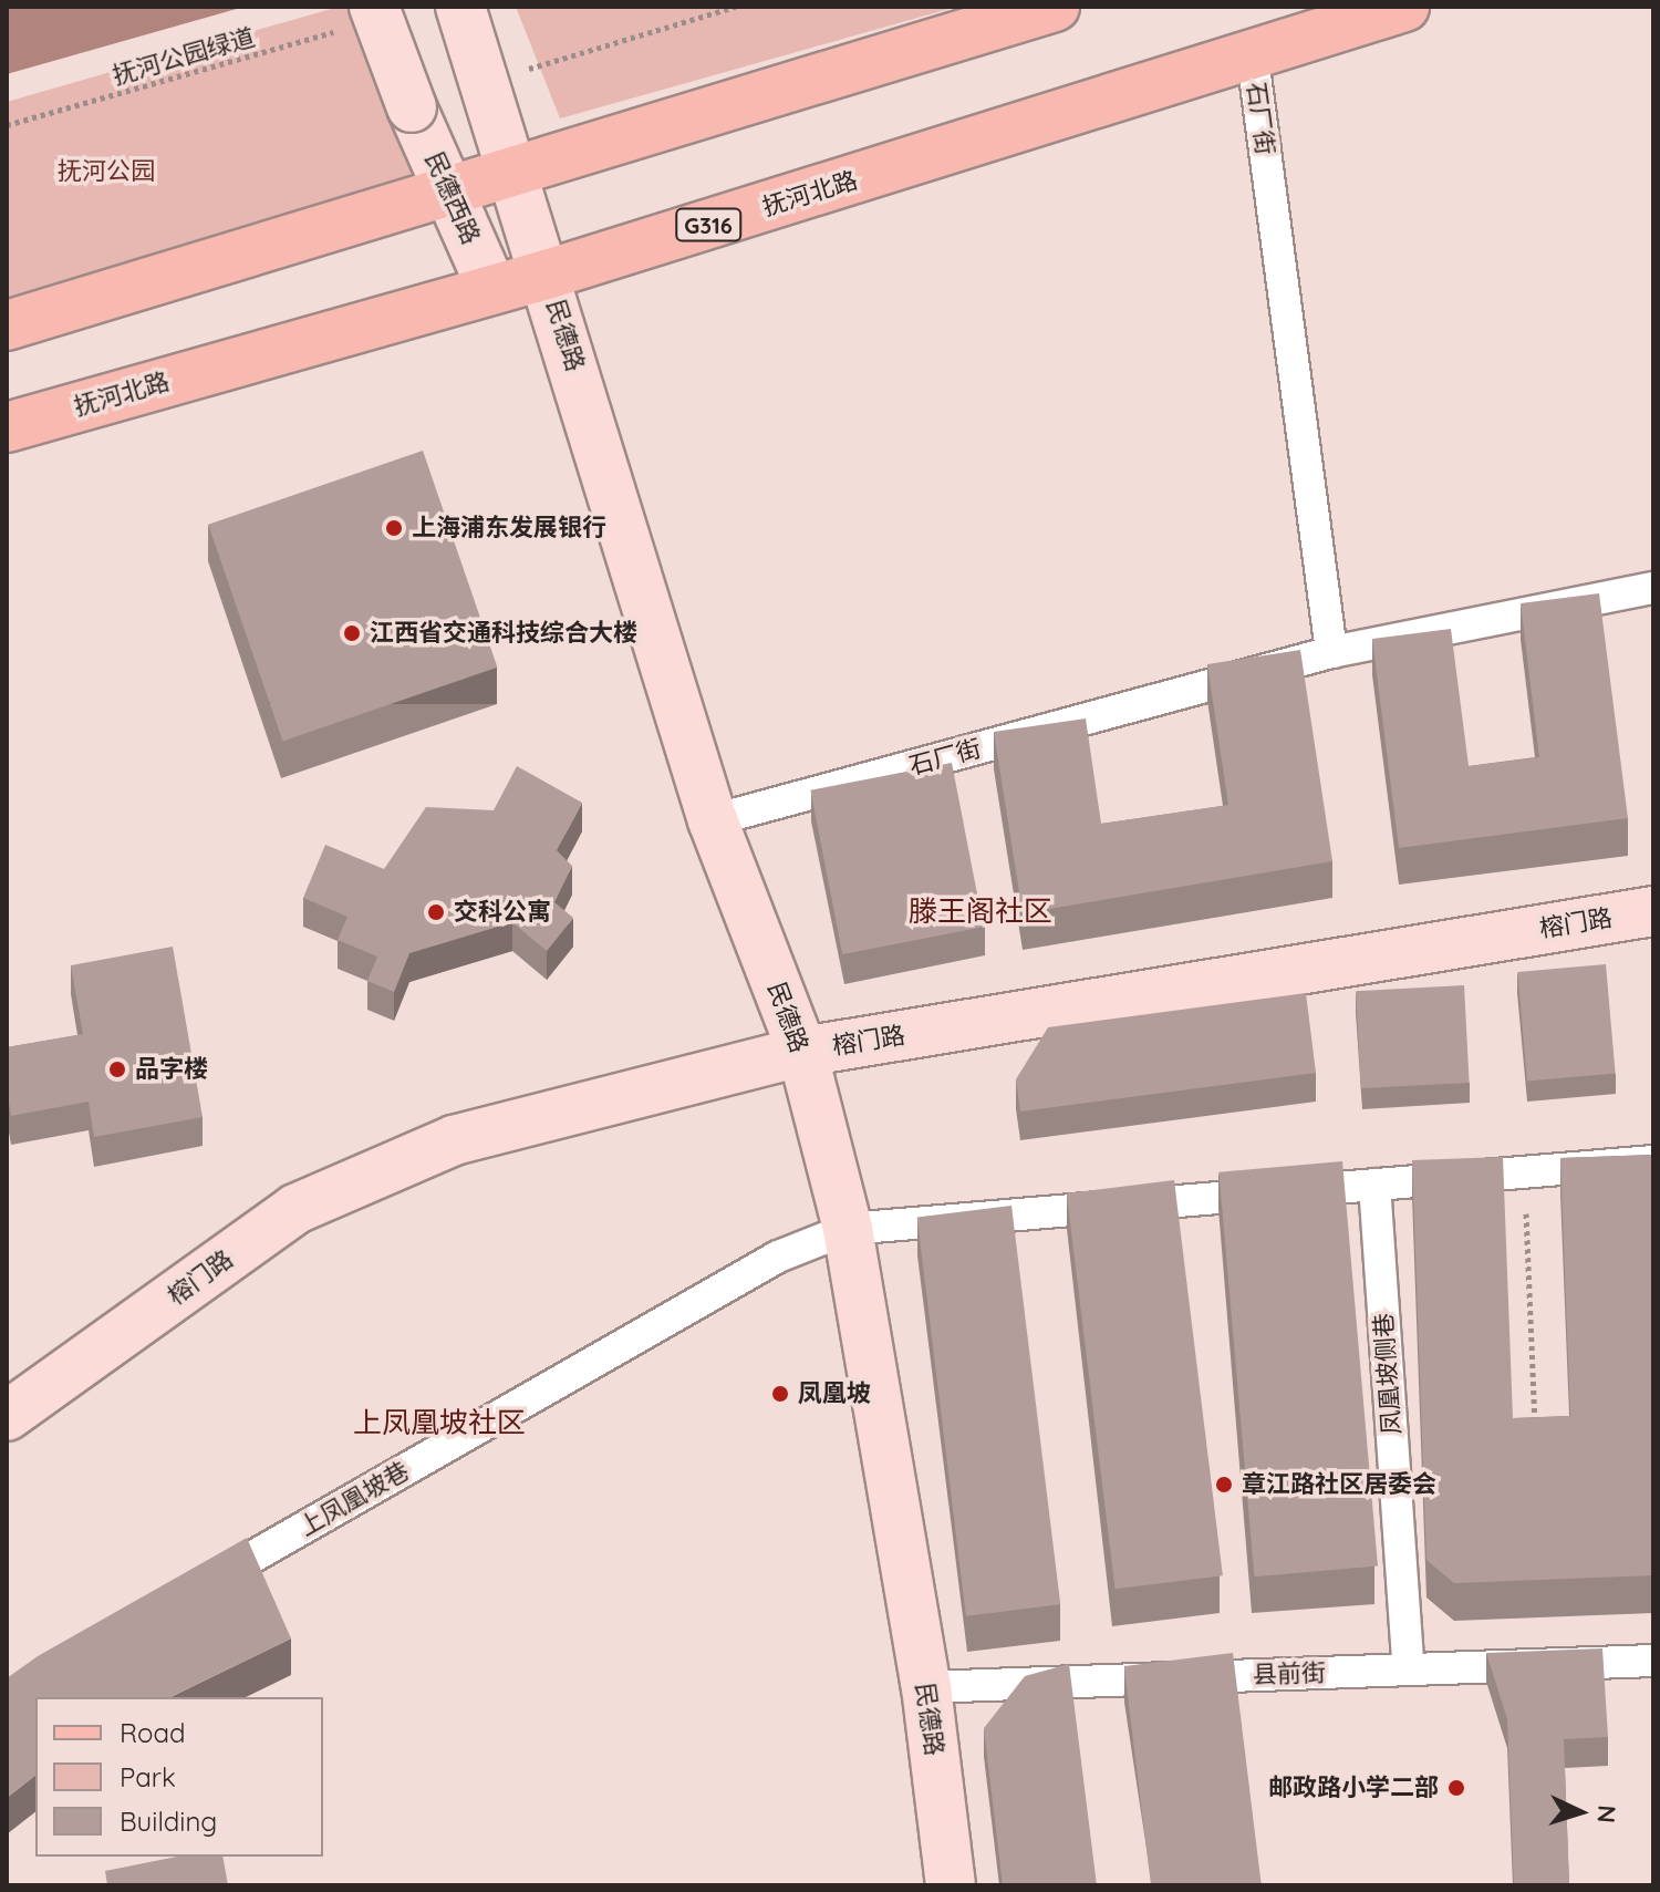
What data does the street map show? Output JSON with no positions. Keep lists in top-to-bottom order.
{
  "streets": {
    "main road": ["抚河北路", "G316"],
    "street": ["民德西路", "民德路", "榕门路"],
    "lane": [
      "石厂街",
      "凤凰坡侧巷",
      "上凤凰坡巷",
      "县前街"
    ],
    "path": ["抚河公园绿道"]
  },
  "crossings": [
    ["抚河公园绿道", "民德西路"],
    ["石厂街", "抚河北路"],
    ["石厂街", "民德路"],
    ["抚河北路", "民德西路"],
    ["抚河北路", "民德路"],
    ["民德路", "榕门路"],
    ["民德路", "上凤凰坡巷"],
    ["民德路", "县前街"],
    ["凤凰坡侧巷", "上凤凰坡巷"],
    ["凤凰坡侧巷", "县前街"]
  ],
  "districts": ["滕王阁社区", "上凤凰坡社区"],
  "parks": ["抚河公园"],
  "places": [
    "上海浦东发展银行",
    "江西省交通科技综合大楼",
    "交科公寓",
    "品字楼",
    "凤凰坡",
    "章江路社区居委会",
    "邮政路小学二部"
  ],
  "legend": ["Road", "Park", "Building"],
  "north": "right"
}
